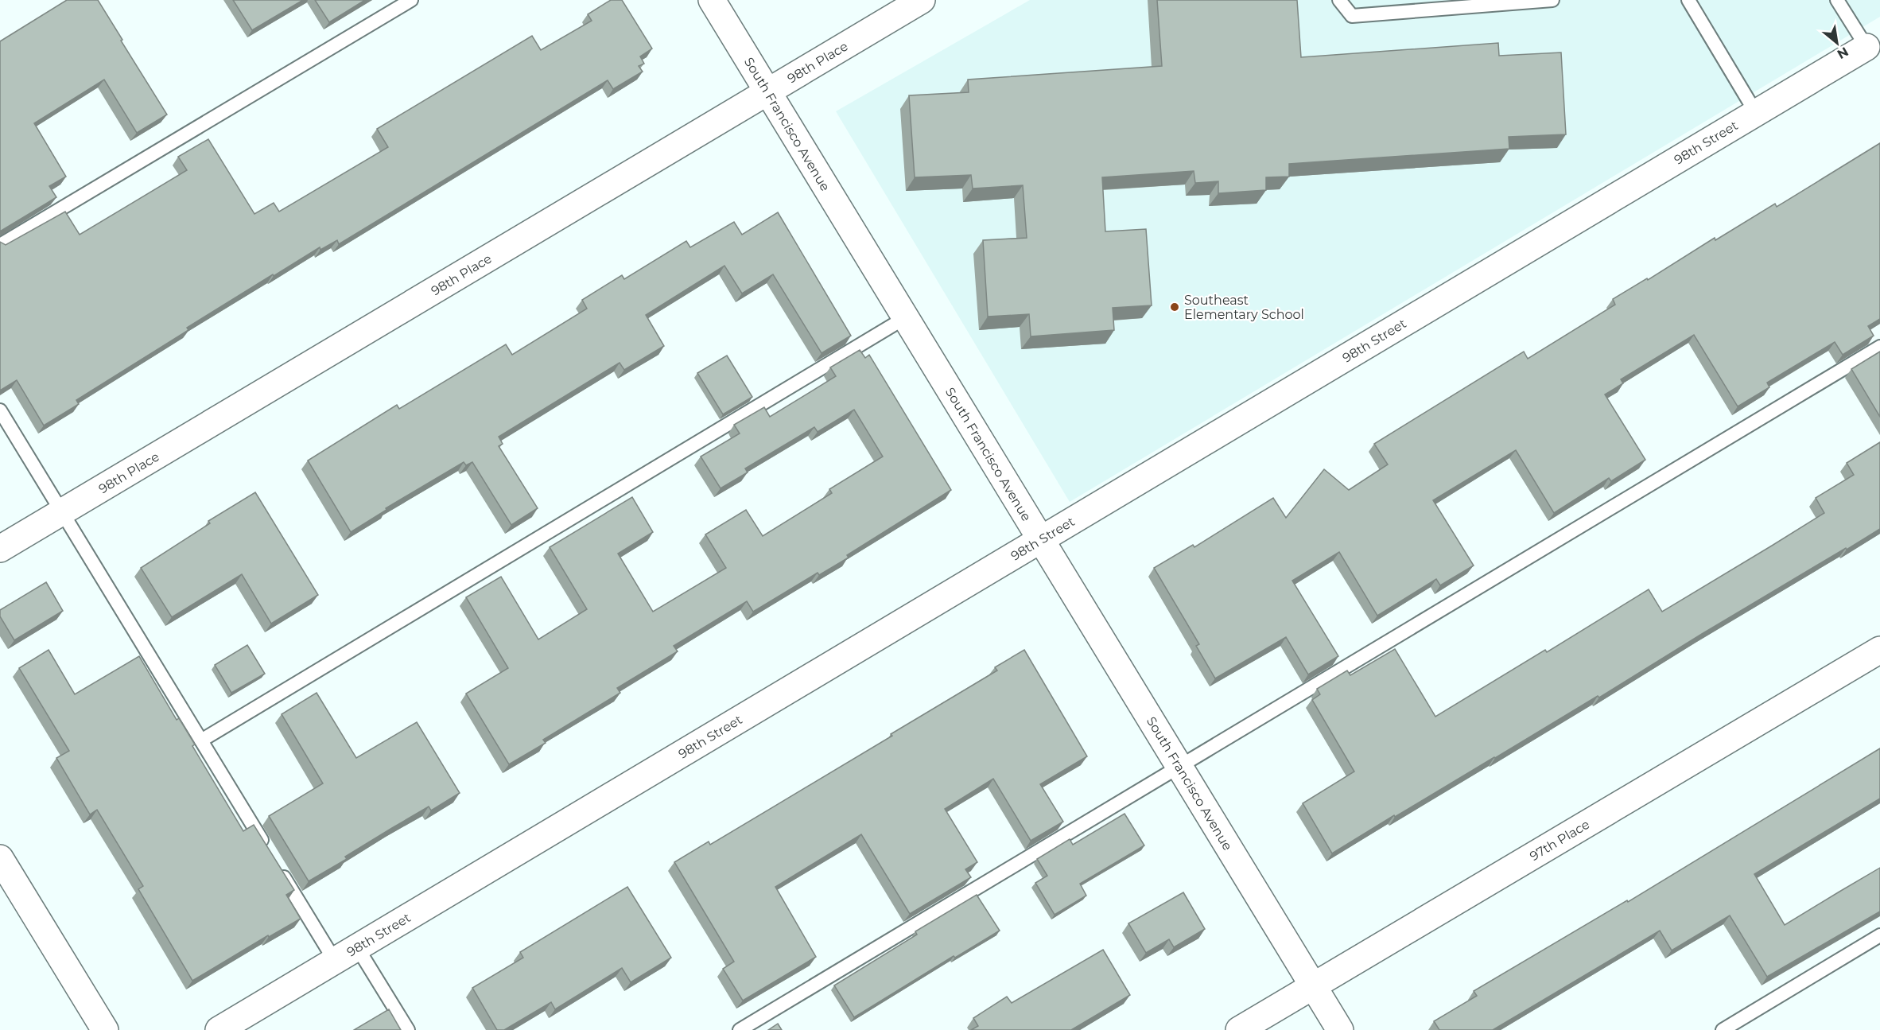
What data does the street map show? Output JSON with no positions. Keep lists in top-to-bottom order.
{
  "streets": {
    "street": [
      "98th Place",
      "South Francisco Avenue",
      "98th Street",
      "97th Place"
    ]
  },
  "crossings": [
    ["98th Place", "South Francisco Avenue"],
    ["South Francisco Avenue", "98th Street"],
    ["South Francisco Avenue", "97th Place"]
  ],
  "places": ["Southeast Elementary School"],
  "north": "bottom right"
}
